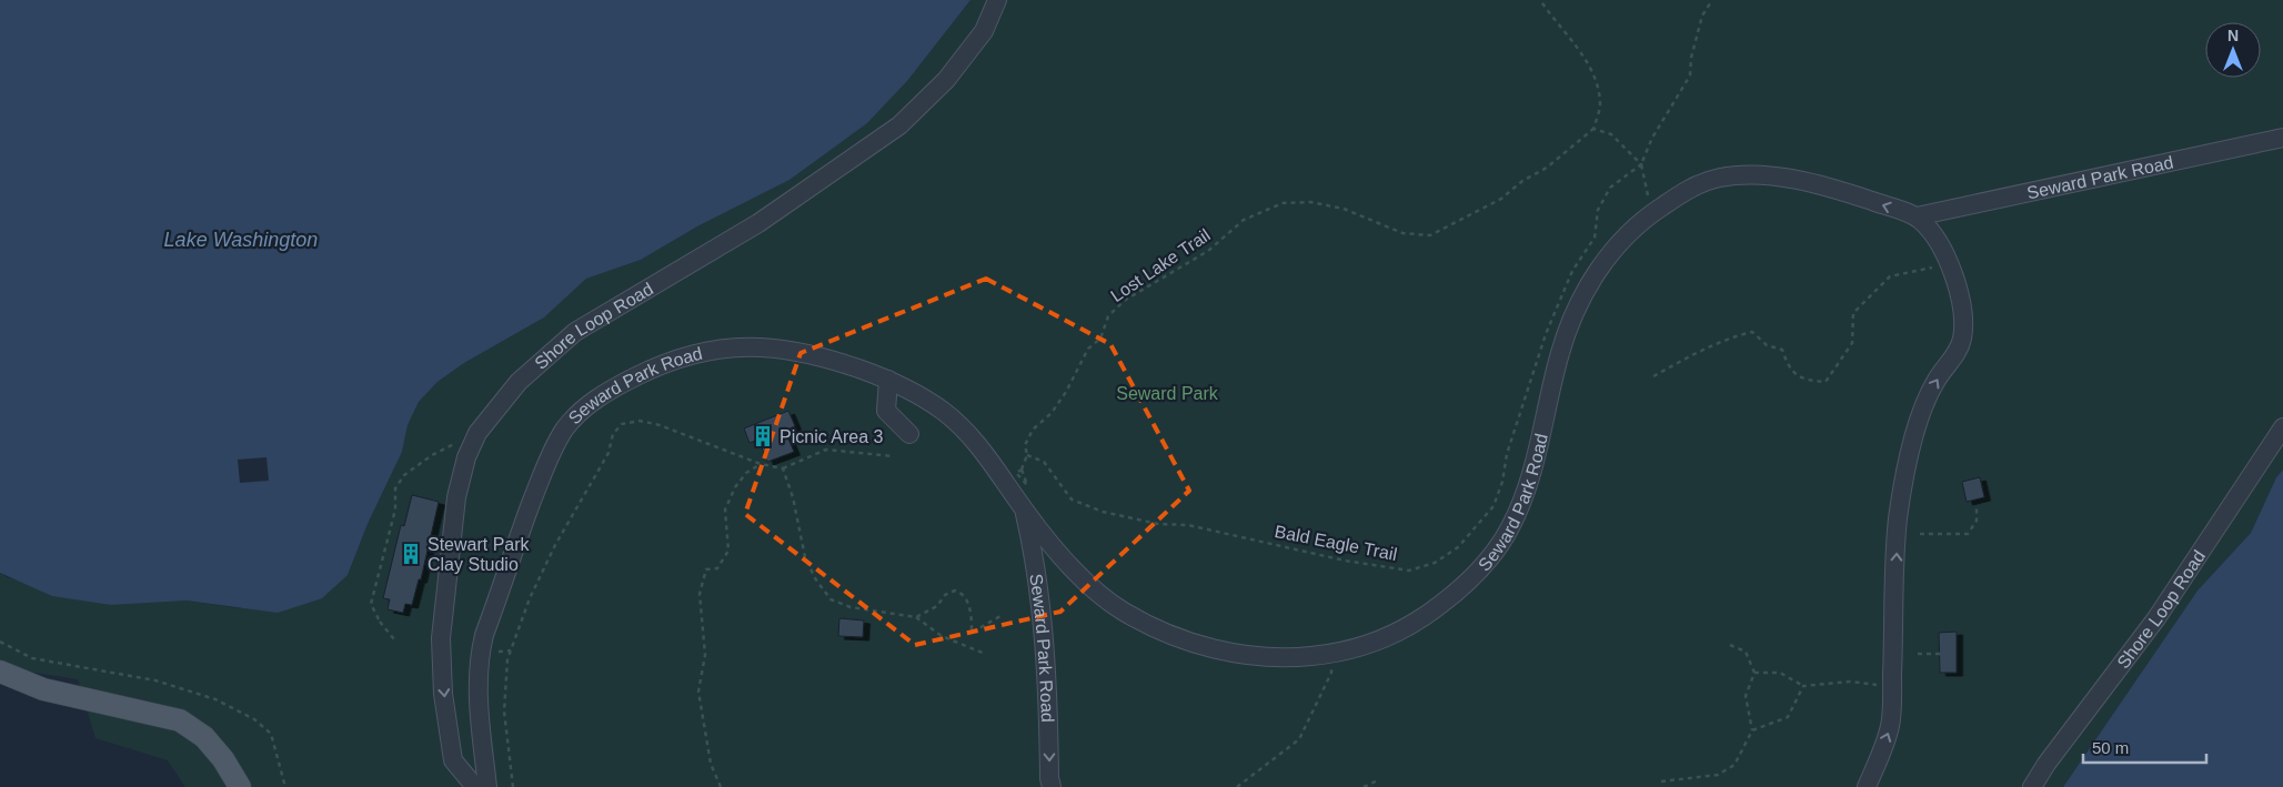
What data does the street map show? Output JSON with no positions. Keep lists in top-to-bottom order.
{
  "streets": {
    "street": ["Seward Park Road", "Shore Loop Road"],
    "path": ["Lost Lake Trail", "Bald Eagle Trail"]
  },
  "crossings": [
    ["Lost Lake Trail", "Bald Eagle Trail"]
  ],
  "water": ["Lake Washington"],
  "parks": ["Seward Park"],
  "places": {
    "building": ["Picnic Area 3", "Stewart Park Clay Studio"]
  },
  "scale_bar": "50 m",
  "north": "top"
}
